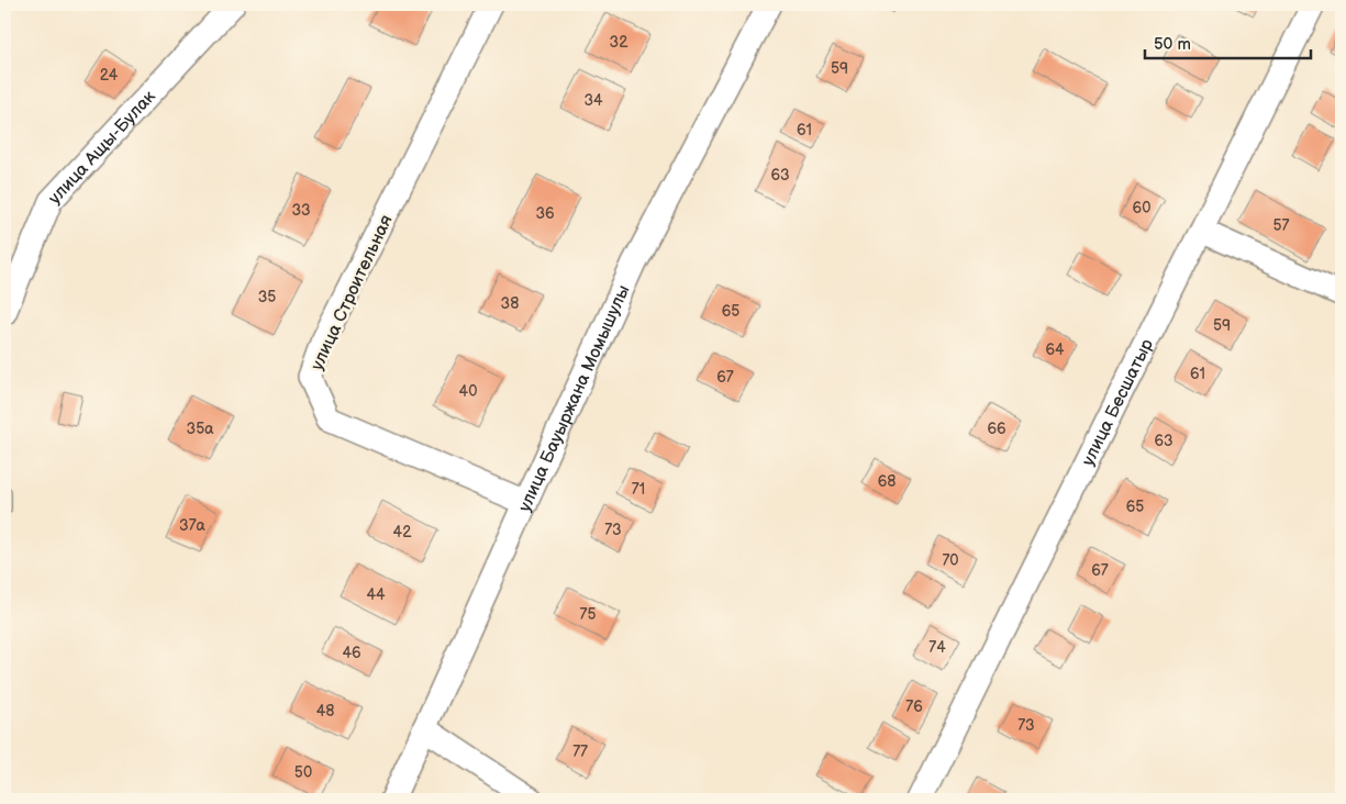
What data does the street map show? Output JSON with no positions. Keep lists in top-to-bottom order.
{
  "streets": {
    "street": [
      "улица Ащы-Булак",
      "улица Строительная",
      "улица Бауыржана Момышулы",
      "улица Бесшатыр"
    ]
  },
  "crossings": [
    ["улица Строительная", "улица Бауыржана Момышулы"]
  ],
  "house_numbers": [
    "32",
    "59",
    "24",
    "34",
    "61",
    "63",
    "60",
    "33",
    "36",
    "57",
    "35",
    "38",
    "65",
    "59",
    "64",
    "61",
    "67",
    "40",
    "35а",
    "66",
    "63",
    "68",
    "71",
    "65",
    "37а",
    "73",
    "42",
    "70",
    "67",
    "44",
    "75",
    "74",
    "46",
    "76",
    "48",
    "73",
    "77",
    "50"
  ],
  "scale_bar": "50 m"
}
